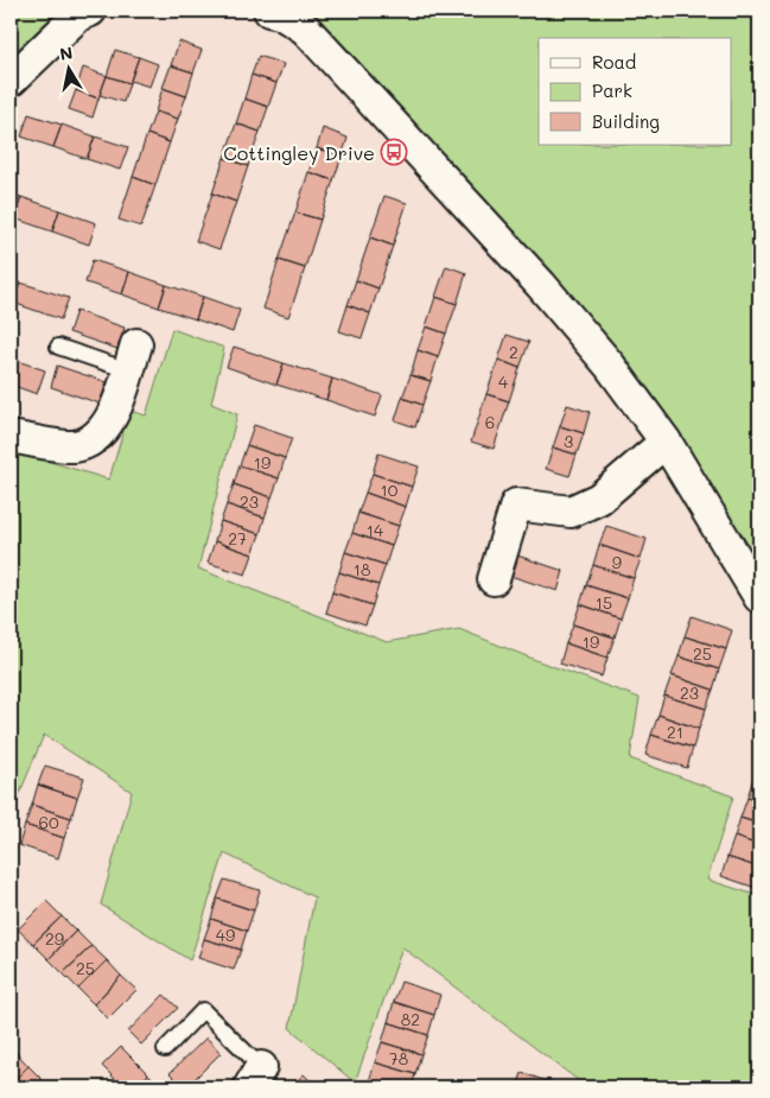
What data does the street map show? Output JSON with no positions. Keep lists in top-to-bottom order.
{
  "places": {
    "bus stop": ["Cottingley Drive"]
  },
  "house_numbers": [
    "2",
    "4",
    "6",
    "3",
    "19",
    "10",
    "23",
    "14",
    "27",
    "9",
    "18",
    "15",
    "19",
    "25",
    "23",
    "21",
    "60",
    "49",
    "29",
    "25",
    "82",
    "78"
  ],
  "legend": ["Road", "Park", "Building"],
  "north": "top"
}
